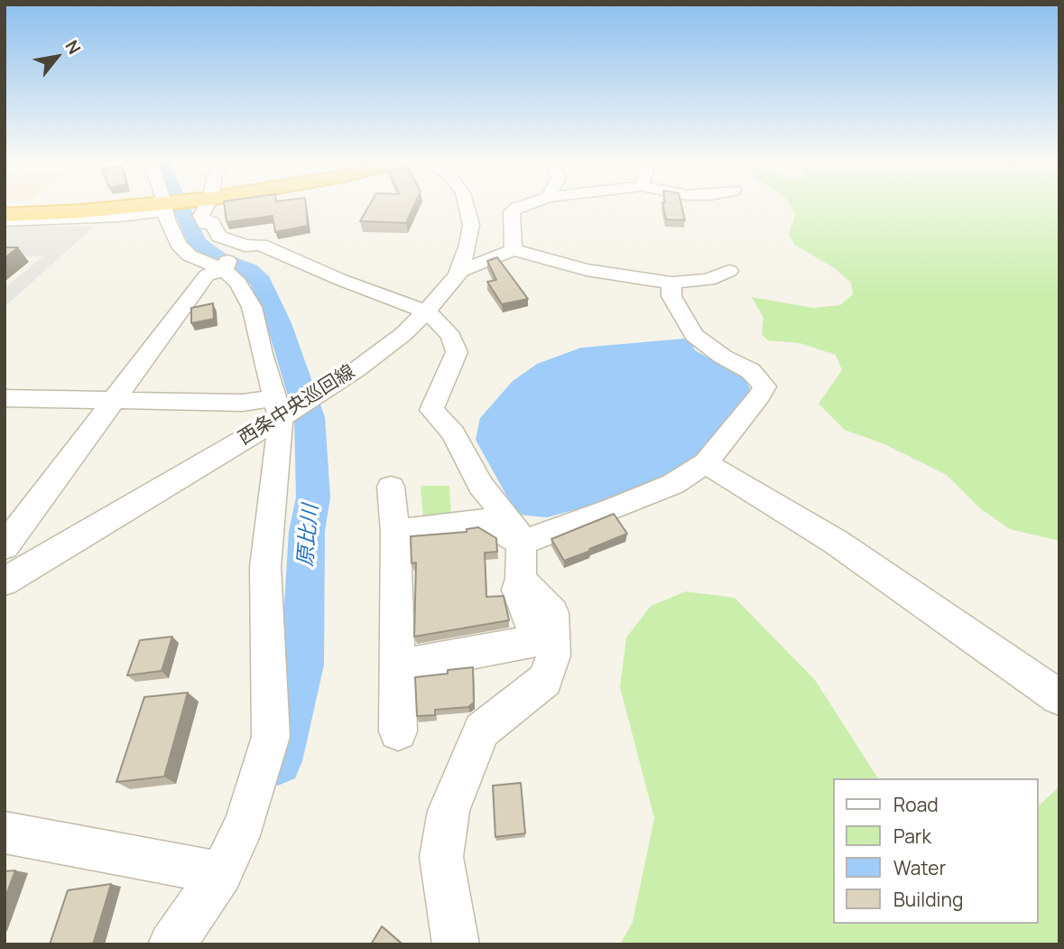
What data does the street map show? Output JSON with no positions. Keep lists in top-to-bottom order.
{
  "streets": {
    "street": ["西条中央巡回線"]
  },
  "water": ["原比川"],
  "legend": [
    "Road",
    "Park",
    "Water",
    "Building"
  ],
  "north": "top right"
}
